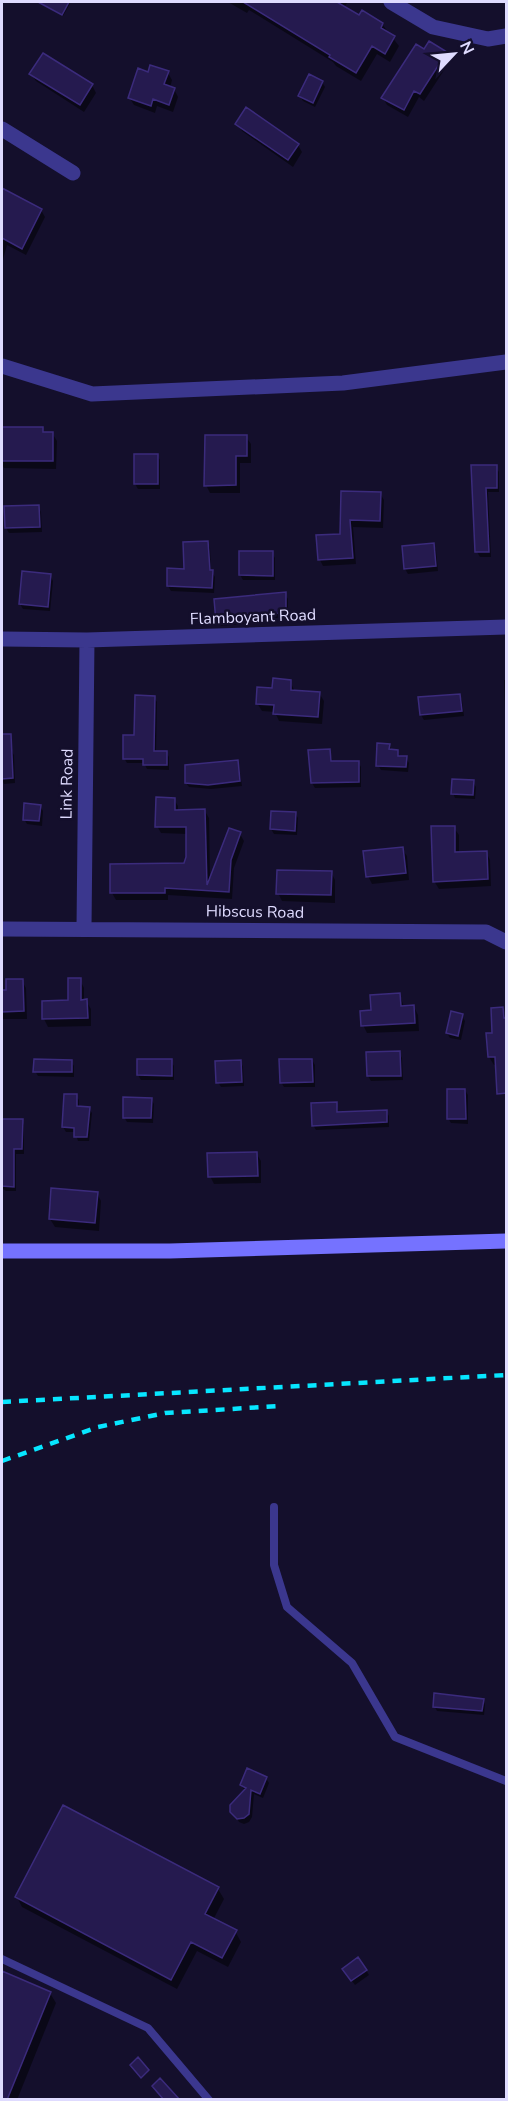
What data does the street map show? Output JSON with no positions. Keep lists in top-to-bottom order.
{
  "streets": {
    "street": ["Flamboyant Road", "Link Road", "Hibscus Road"]
  },
  "crossings": [
    ["Flamboyant Road", "Link Road"],
    ["Link Road", "Hibscus Road"]
  ],
  "north": "top right"
}
